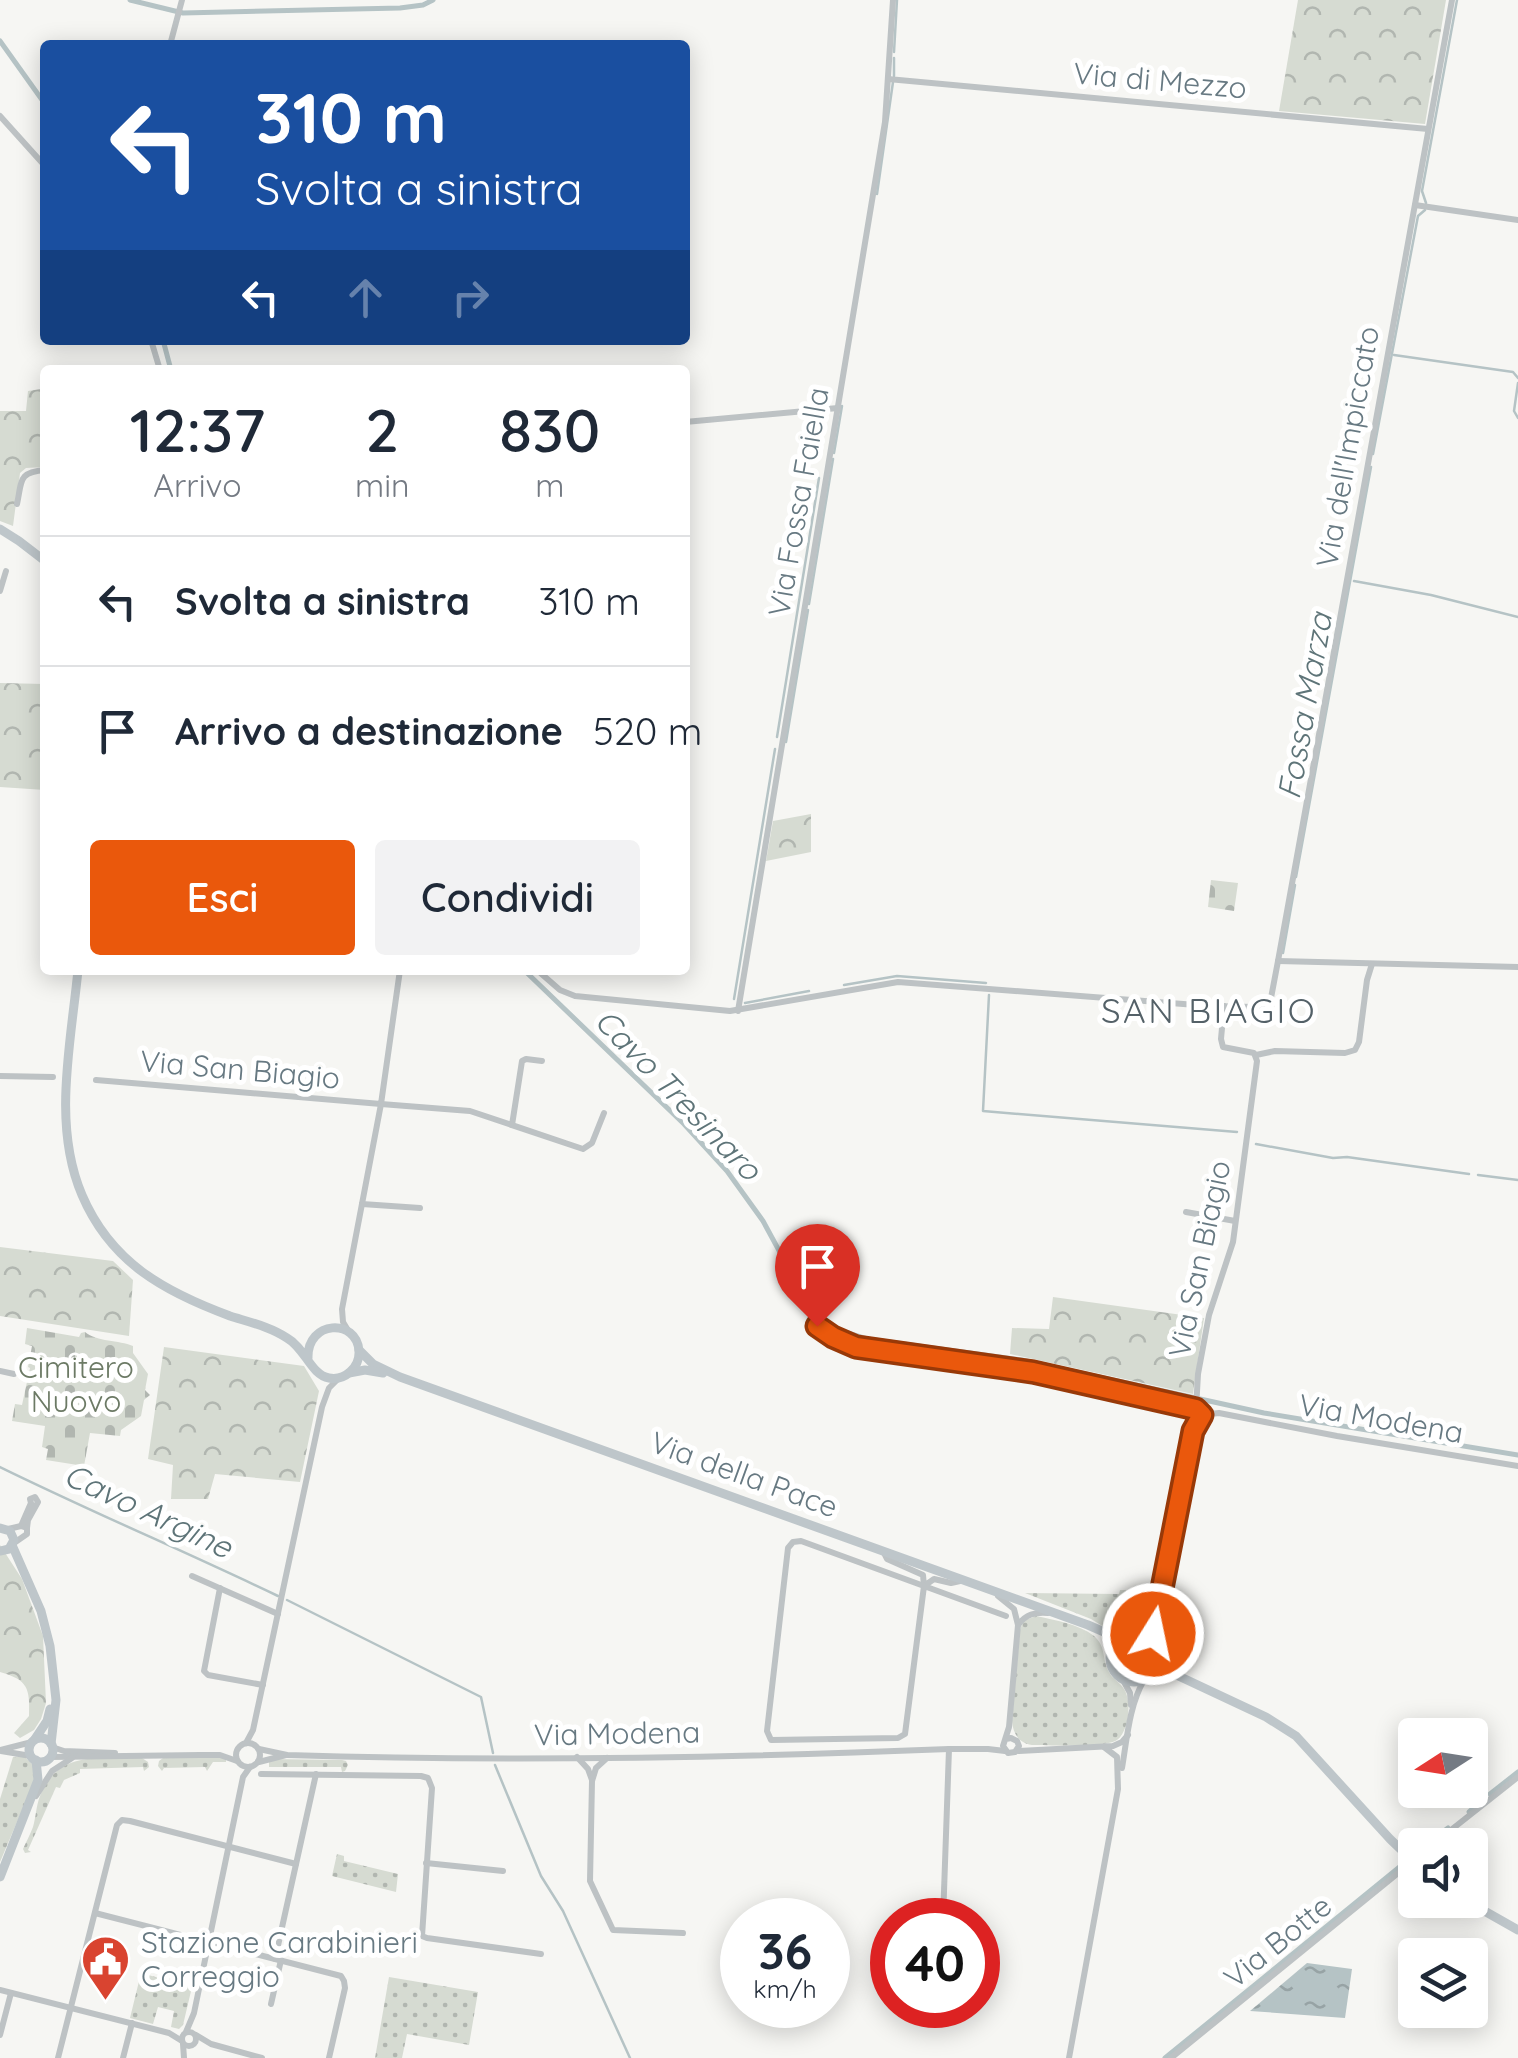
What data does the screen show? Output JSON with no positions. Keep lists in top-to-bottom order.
{
  "streets": {
    "main road": ["Via della Pace"],
    "street": [
      "Via di Mezzo",
      "Via dell'Impiccato",
      "Via Fossa Faiella",
      "Via San Biagio",
      "Via Modena",
      "Via Botte"
    ]
  },
  "crossings": [
    ["Via di Mezzo", "Via dell'Impiccato"],
    ["Via di Mezzo", "Via Fossa Faiella"],
    ["Via San Biagio", "Via Modena"],
    ["Via Modena", "Via della Pace"]
  ],
  "districts": ["SAN BIAGIO"],
  "water": ["Fossa Marza", "Cavo Tresinaro", "Cavo Argine"],
  "parks": ["Cimitero Nuovo"],
  "places": {
    "public building": ["Stazione Carabinieri Correggio"]
  },
  "north": "left",
  "page": {
    "turn": ["310 m", "Svolta a sinistra"],
    "eta": [
      "12:37",
      "Arrivo",
      "2",
      "min",
      "830",
      "m"
    ],
    "list": [
      {
        "name": "Svolta a sinistra",
        "value": "310 m"
      },
      {
        "name": "Arrivo a destinazione",
        "value": "520 m"
      }
    ],
    "buttons": ["Esci", "Condividi"],
    "speed": "36 km/h",
    "limit": "40"
  }
}
